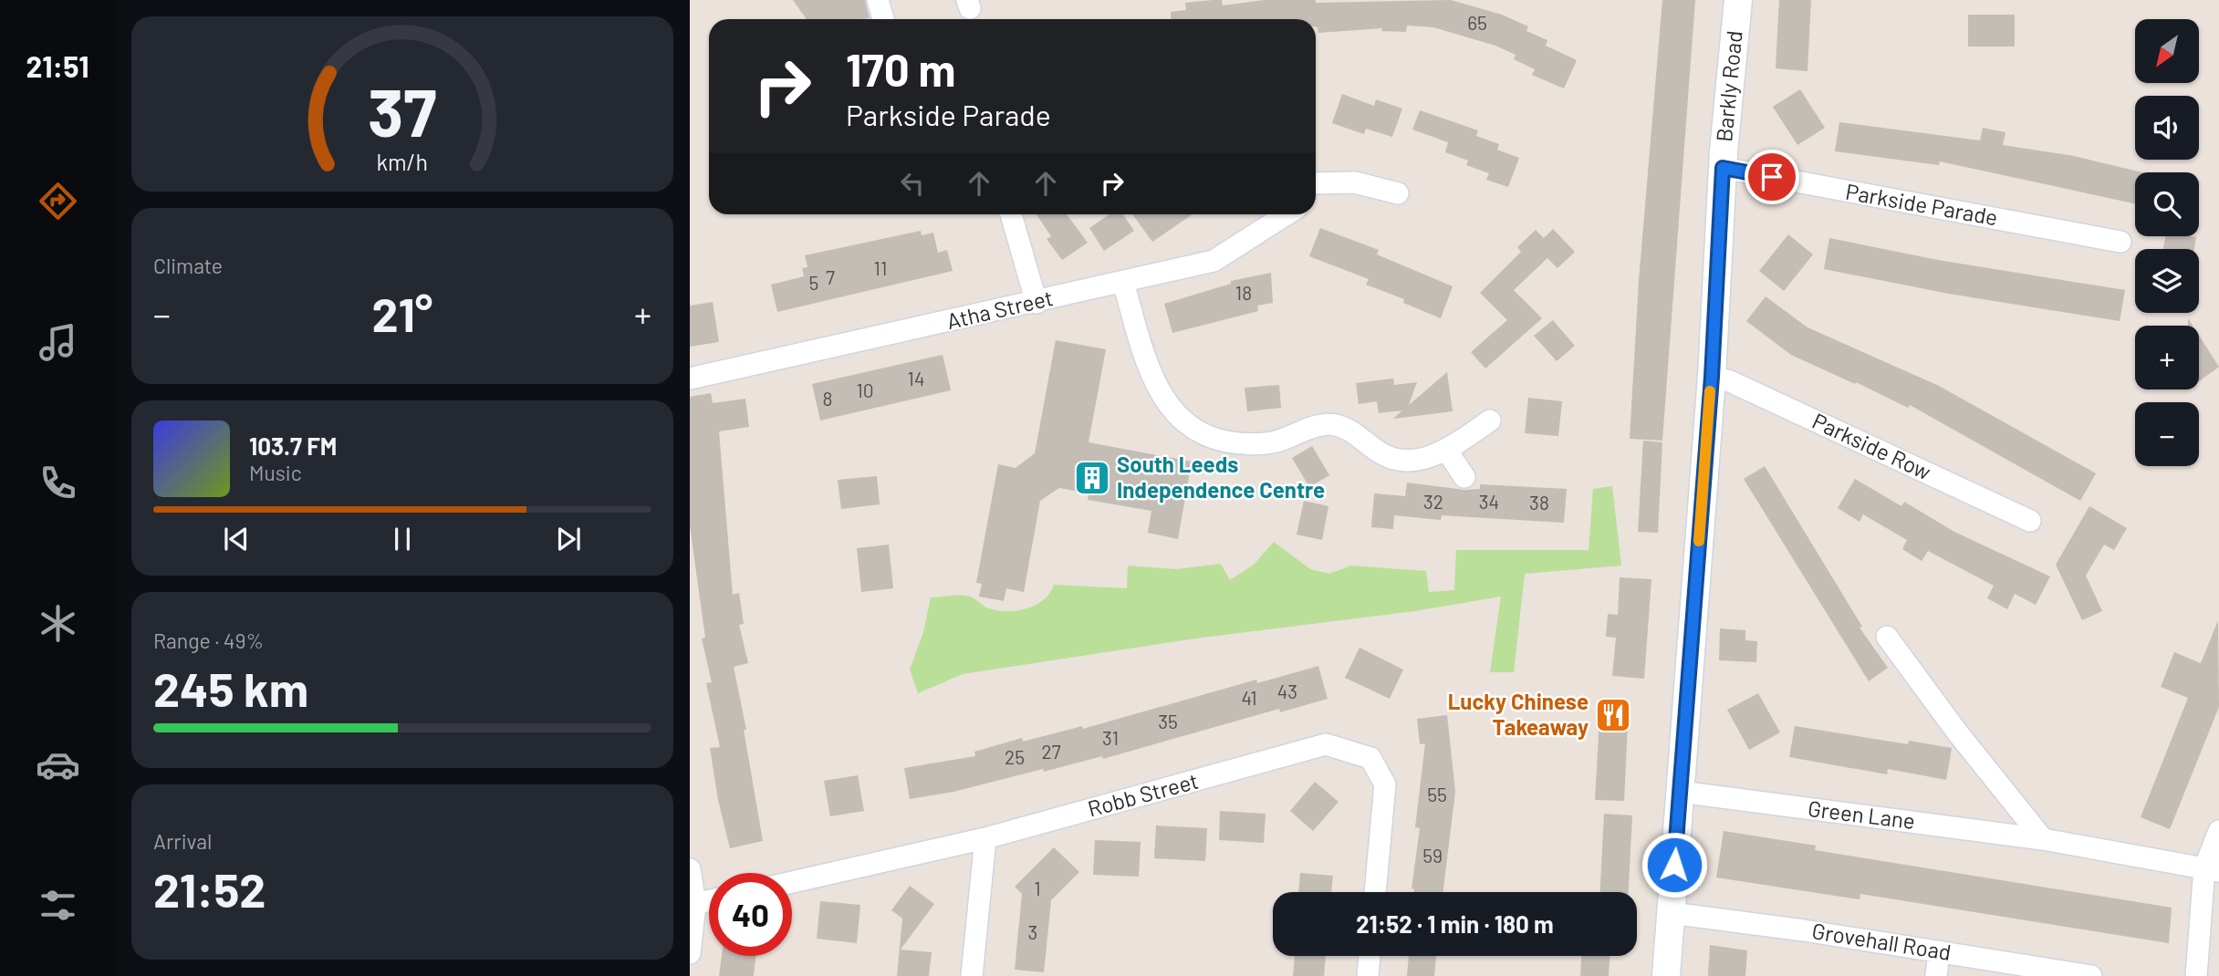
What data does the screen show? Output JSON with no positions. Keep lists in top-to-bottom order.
{
  "streets": {
    "street": [
      "Barkly Road",
      "Parkside Parade",
      "Atha Street",
      "Parkside Row",
      "Robb Street",
      "Green Lane",
      "Grovehall Road"
    ]
  },
  "crossings": [
    ["Barkly Road", "Parkside Parade"],
    ["Barkly Road", "Parkside Row"],
    ["Barkly Road", "Green Lane"],
    ["Barkly Road", "Grovehall Road"]
  ],
  "places": {
    "building": ["South Leeds Independence Centre"],
    "restaurant": ["Lucky Chinese Takeaway"]
  },
  "house_numbers": [
    "65",
    "11",
    "7",
    "5",
    "18",
    "14",
    "10",
    "8",
    "32",
    "34",
    "38",
    "43",
    "41",
    "35",
    "31",
    "27",
    "25",
    "55",
    "59",
    "1",
    "3"
  ],
  "north": "bottom left",
  "page": {
    "tabs": "21:51",
    "map_buttons": ["+", "−"],
    "turn": ["170 m", "Parkside Parade"],
    "tile": [
      "Climate",
      ["Range · 49%", "245 km"],
      ["Arrival", "21:52"]
    ],
    "heat": ["−", "21°", "+"],
    "song": ["103.7 FM", "Music"],
    "limit": "40",
    "trip": "21:52 · 1 min · 180 m",
    "gauge": ["37", "km/h"]
  }
}
